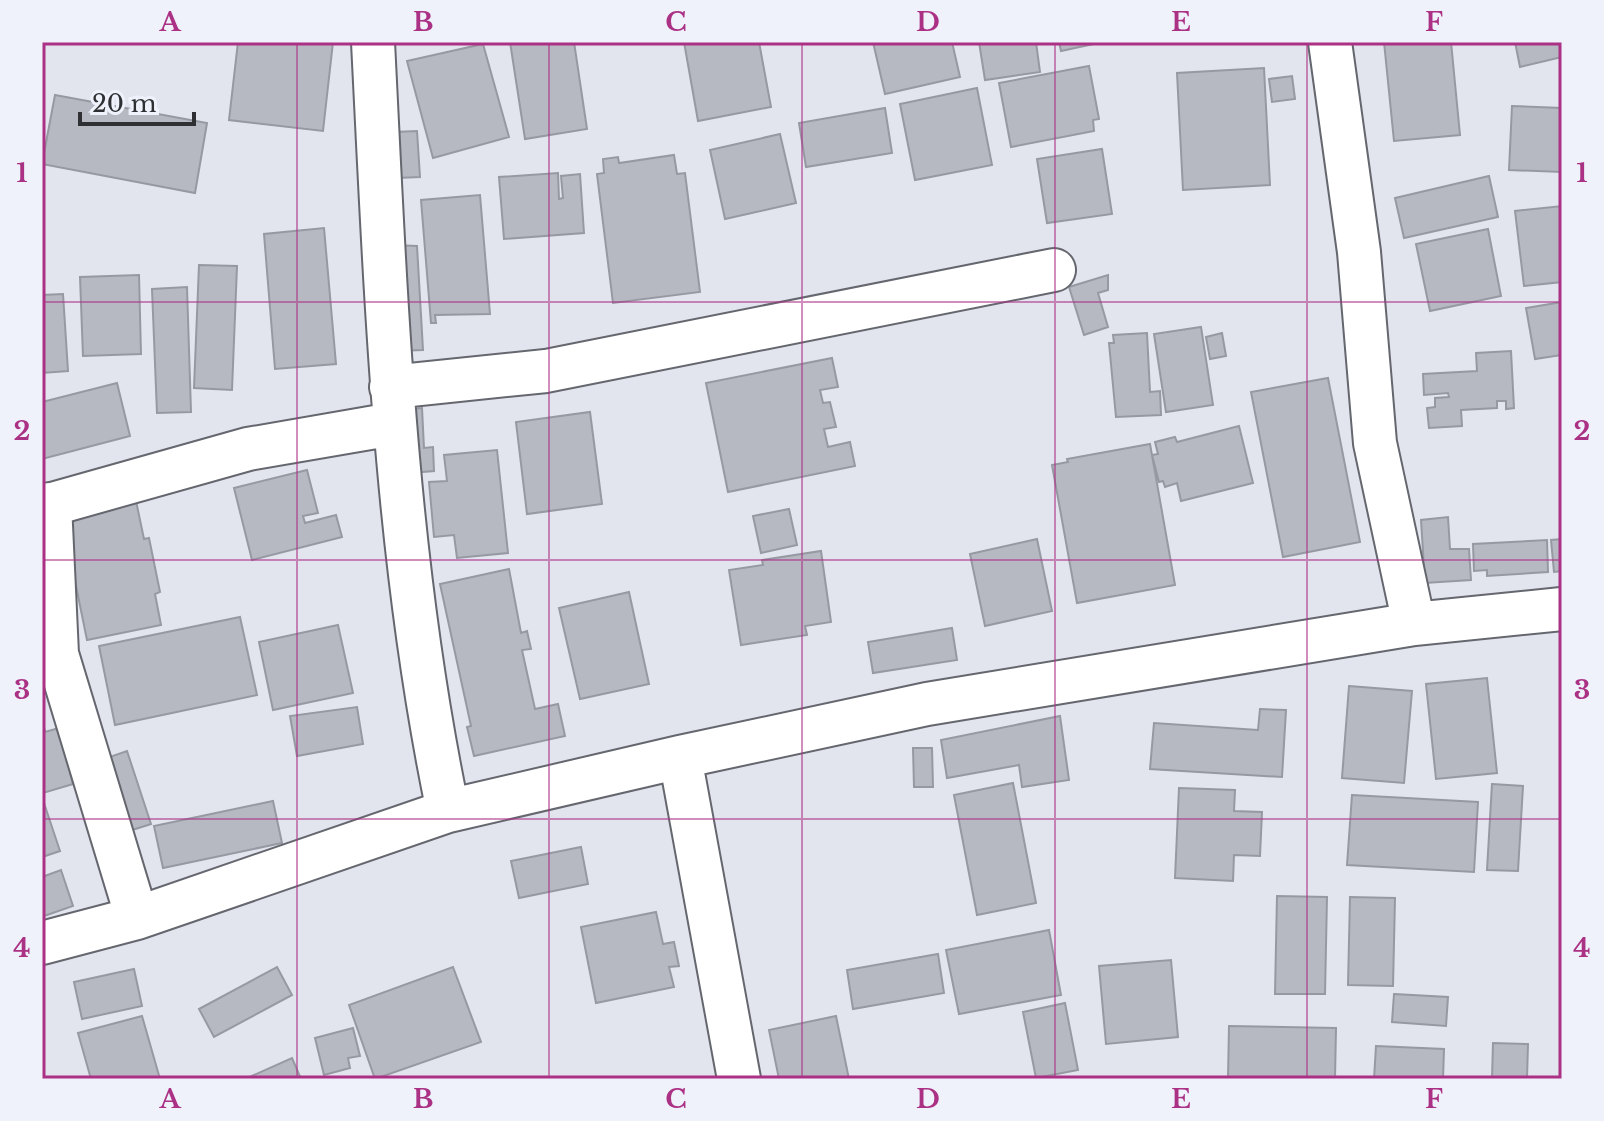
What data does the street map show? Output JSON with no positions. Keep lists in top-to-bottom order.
{
  "scale_bar": "20 m",
  "grid": {
    "columns": [
      "A",
      "B",
      "C",
      "D",
      "E",
      "F"
    ],
    "rows": [
      "1",
      "2",
      "3",
      "4"
    ]
  }
}
